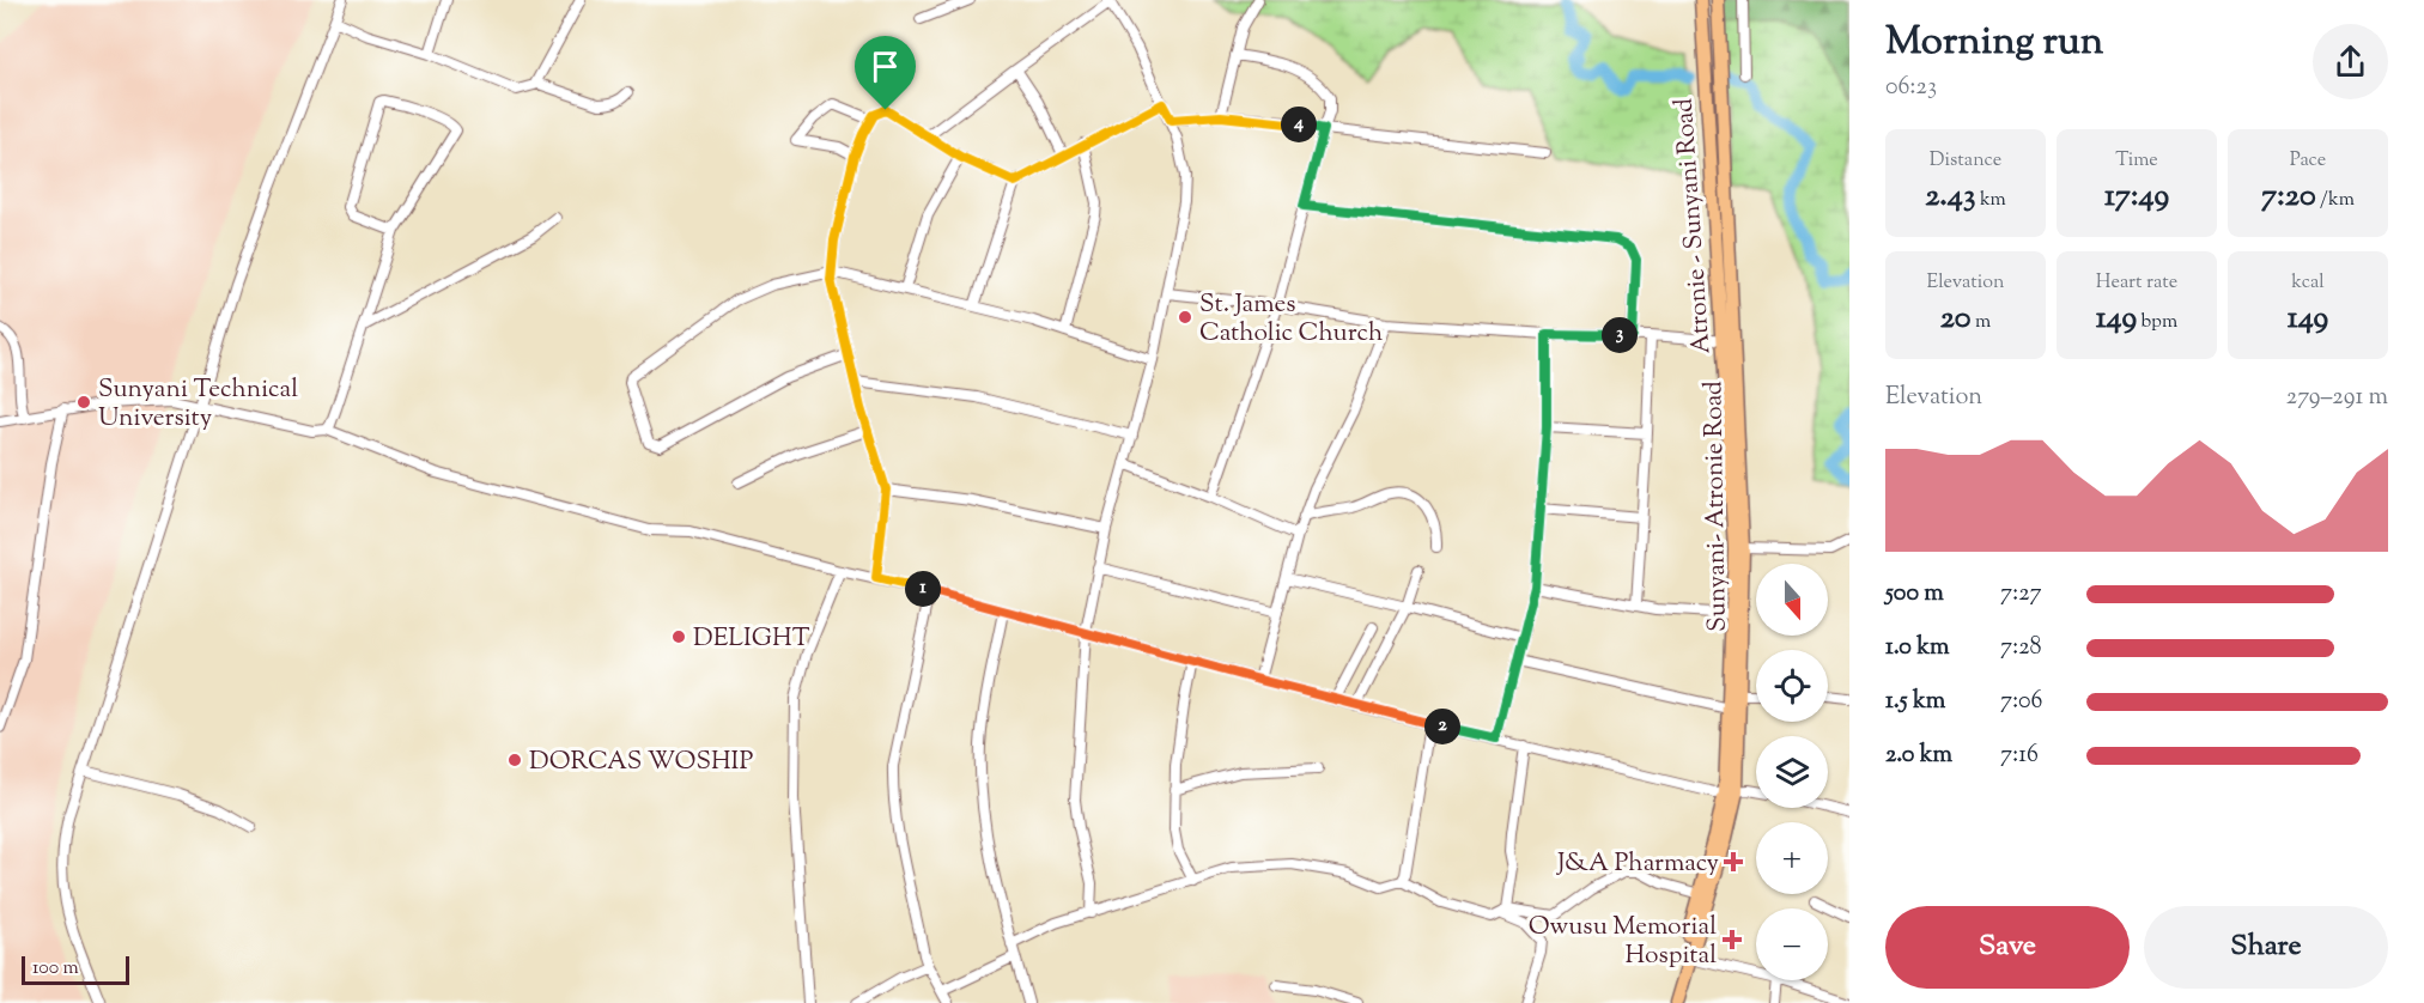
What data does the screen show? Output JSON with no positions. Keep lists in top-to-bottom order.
{
  "streets": {
    "highway": ["Atronie - Sunyani Road", "Sunyani- Atronie Road"]
  },
  "crossings": [
    ["Atronie - Sunyani Road", "Sunyani- Atronie Road"]
  ],
  "places": {
    "other": [
      "St. James Catholic Church",
      "Sunyani Technical University",
      "DELIGHT",
      "DORCAS WOSHIP"
    ],
    "health": ["J&A Pharmacy", "Owusu Memorial Hospital"]
  },
  "scale_bar": "100 m",
  "north": "bottom",
  "page": {
    "heading": ["Morning run", "06:23"],
    "pins": [
      "4",
      "3",
      "1",
      "2"
    ],
    "stats": [
      ["Distance", "2.43 km"],
      ["Time", "17:49"],
      ["Pace", "7:20 /km"],
      ["Elevation", "20 m"],
      ["Heart rate", "149 bpm"],
      ["kcal", "149"]
    ],
    "chart": ["Elevation", "279–291 m"],
    "map_buttons": ["+", "−"],
    "list": [
      {
        "name": "500 m",
        "note": "7:27"
      },
      {
        "name": "1.0 km",
        "note": "7:28"
      },
      {
        "name": "1.5 km",
        "note": "7:06"
      },
      {
        "name": "2.0 km",
        "note": "7:16"
      }
    ],
    "buttons": ["Save", "Share"],
    "scale": "100 m"
  }
}
